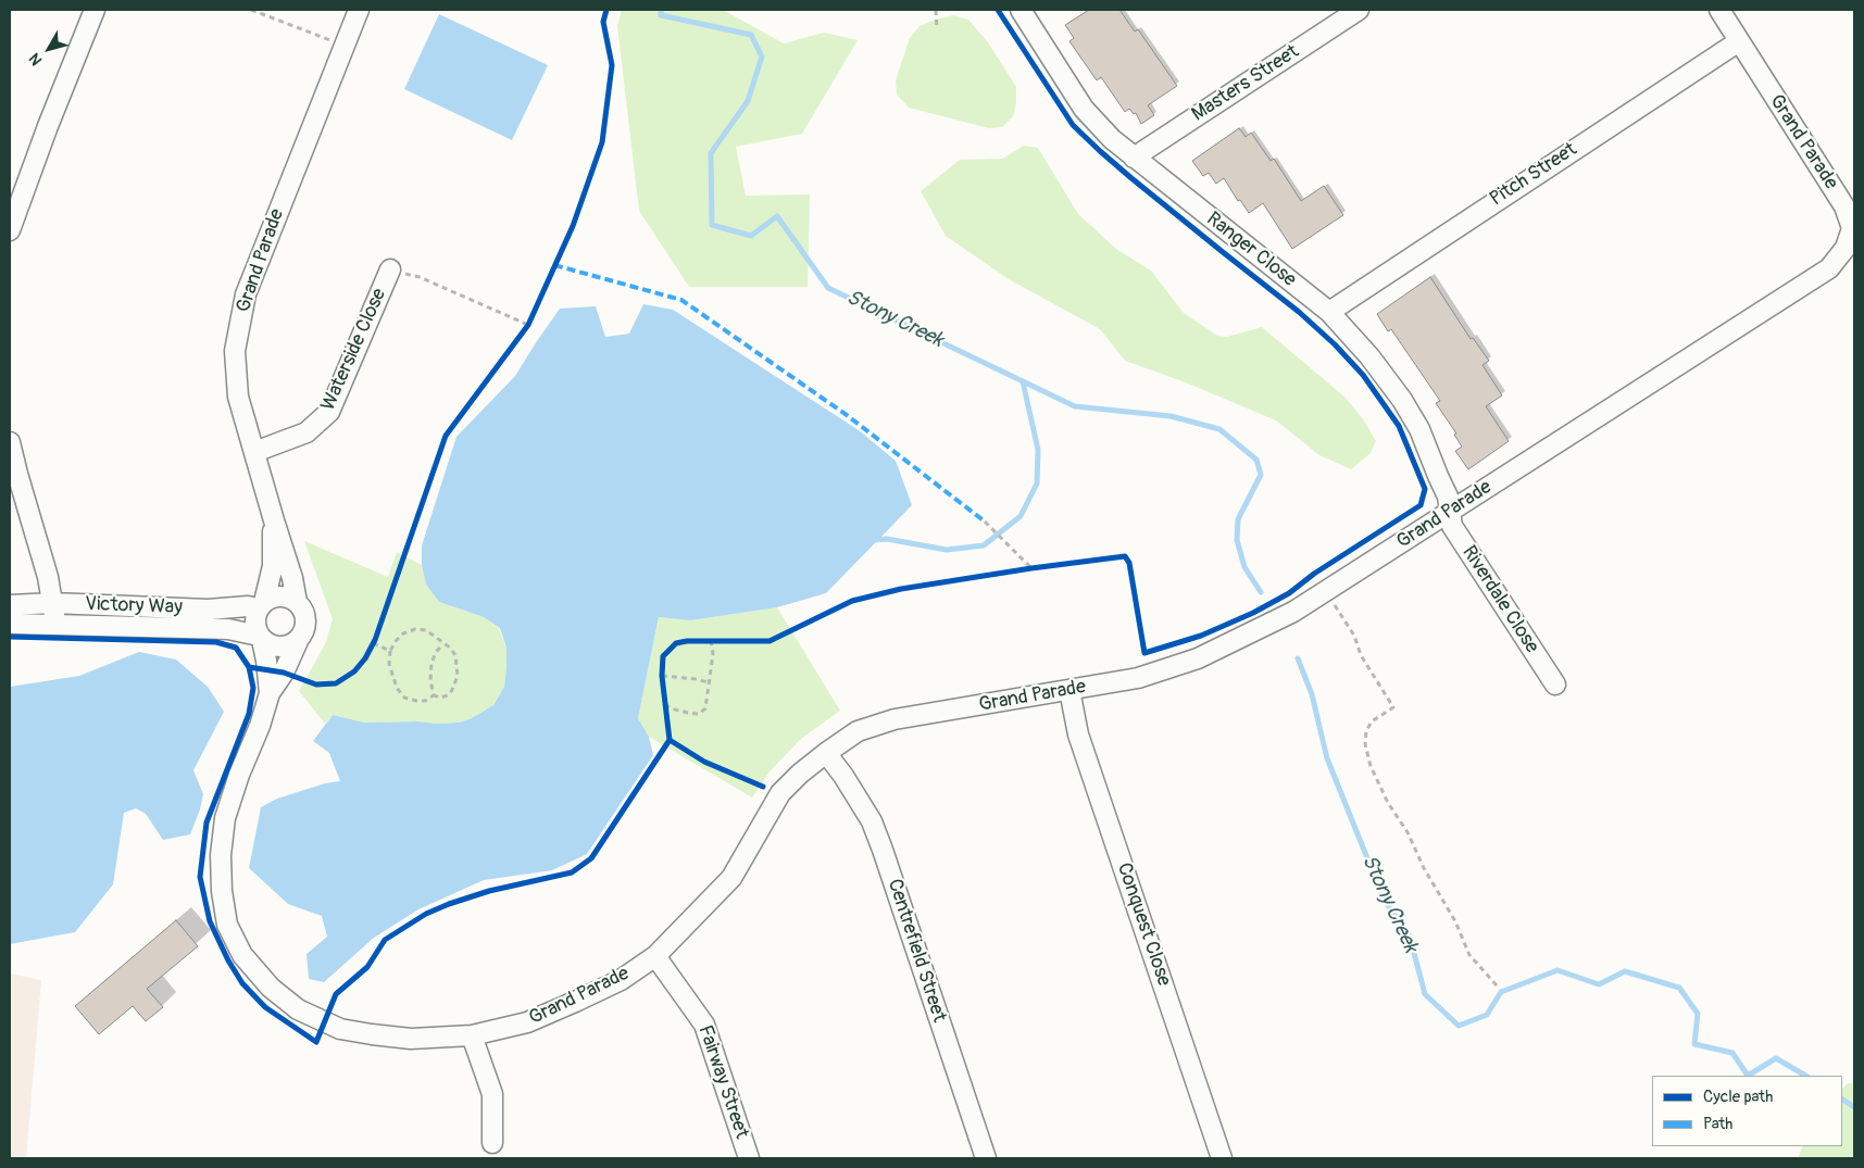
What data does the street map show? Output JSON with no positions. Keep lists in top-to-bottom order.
{
  "streets": {
    "street": [
      "Masters Street",
      "Grand Parade",
      "Pitch Street",
      "Ranger Close",
      "Waterside Close",
      "Riverdale Close",
      "Victory Way",
      "Conquest Close",
      "Centrefield Street",
      "Fairway Street"
    ]
  },
  "crossings": [
    ["Masters Street", "Ranger Close"],
    ["Grand Parade", "Pitch Street"],
    ["Grand Parade", "Ranger Close"],
    ["Grand Parade", "Waterside Close"],
    ["Grand Parade", "Riverdale Close"],
    ["Grand Parade", "Victory Way"],
    ["Grand Parade", "Conquest Close"],
    ["Grand Parade", "Centrefield Street"],
    ["Grand Parade", "Fairway Street"],
    ["Pitch Street", "Ranger Close"],
    ["Ranger Close", "Riverdale Close"]
  ],
  "water": ["Stony Creek"],
  "legend": ["Cycle path", "Path"],
  "north": "bottom left"
}
